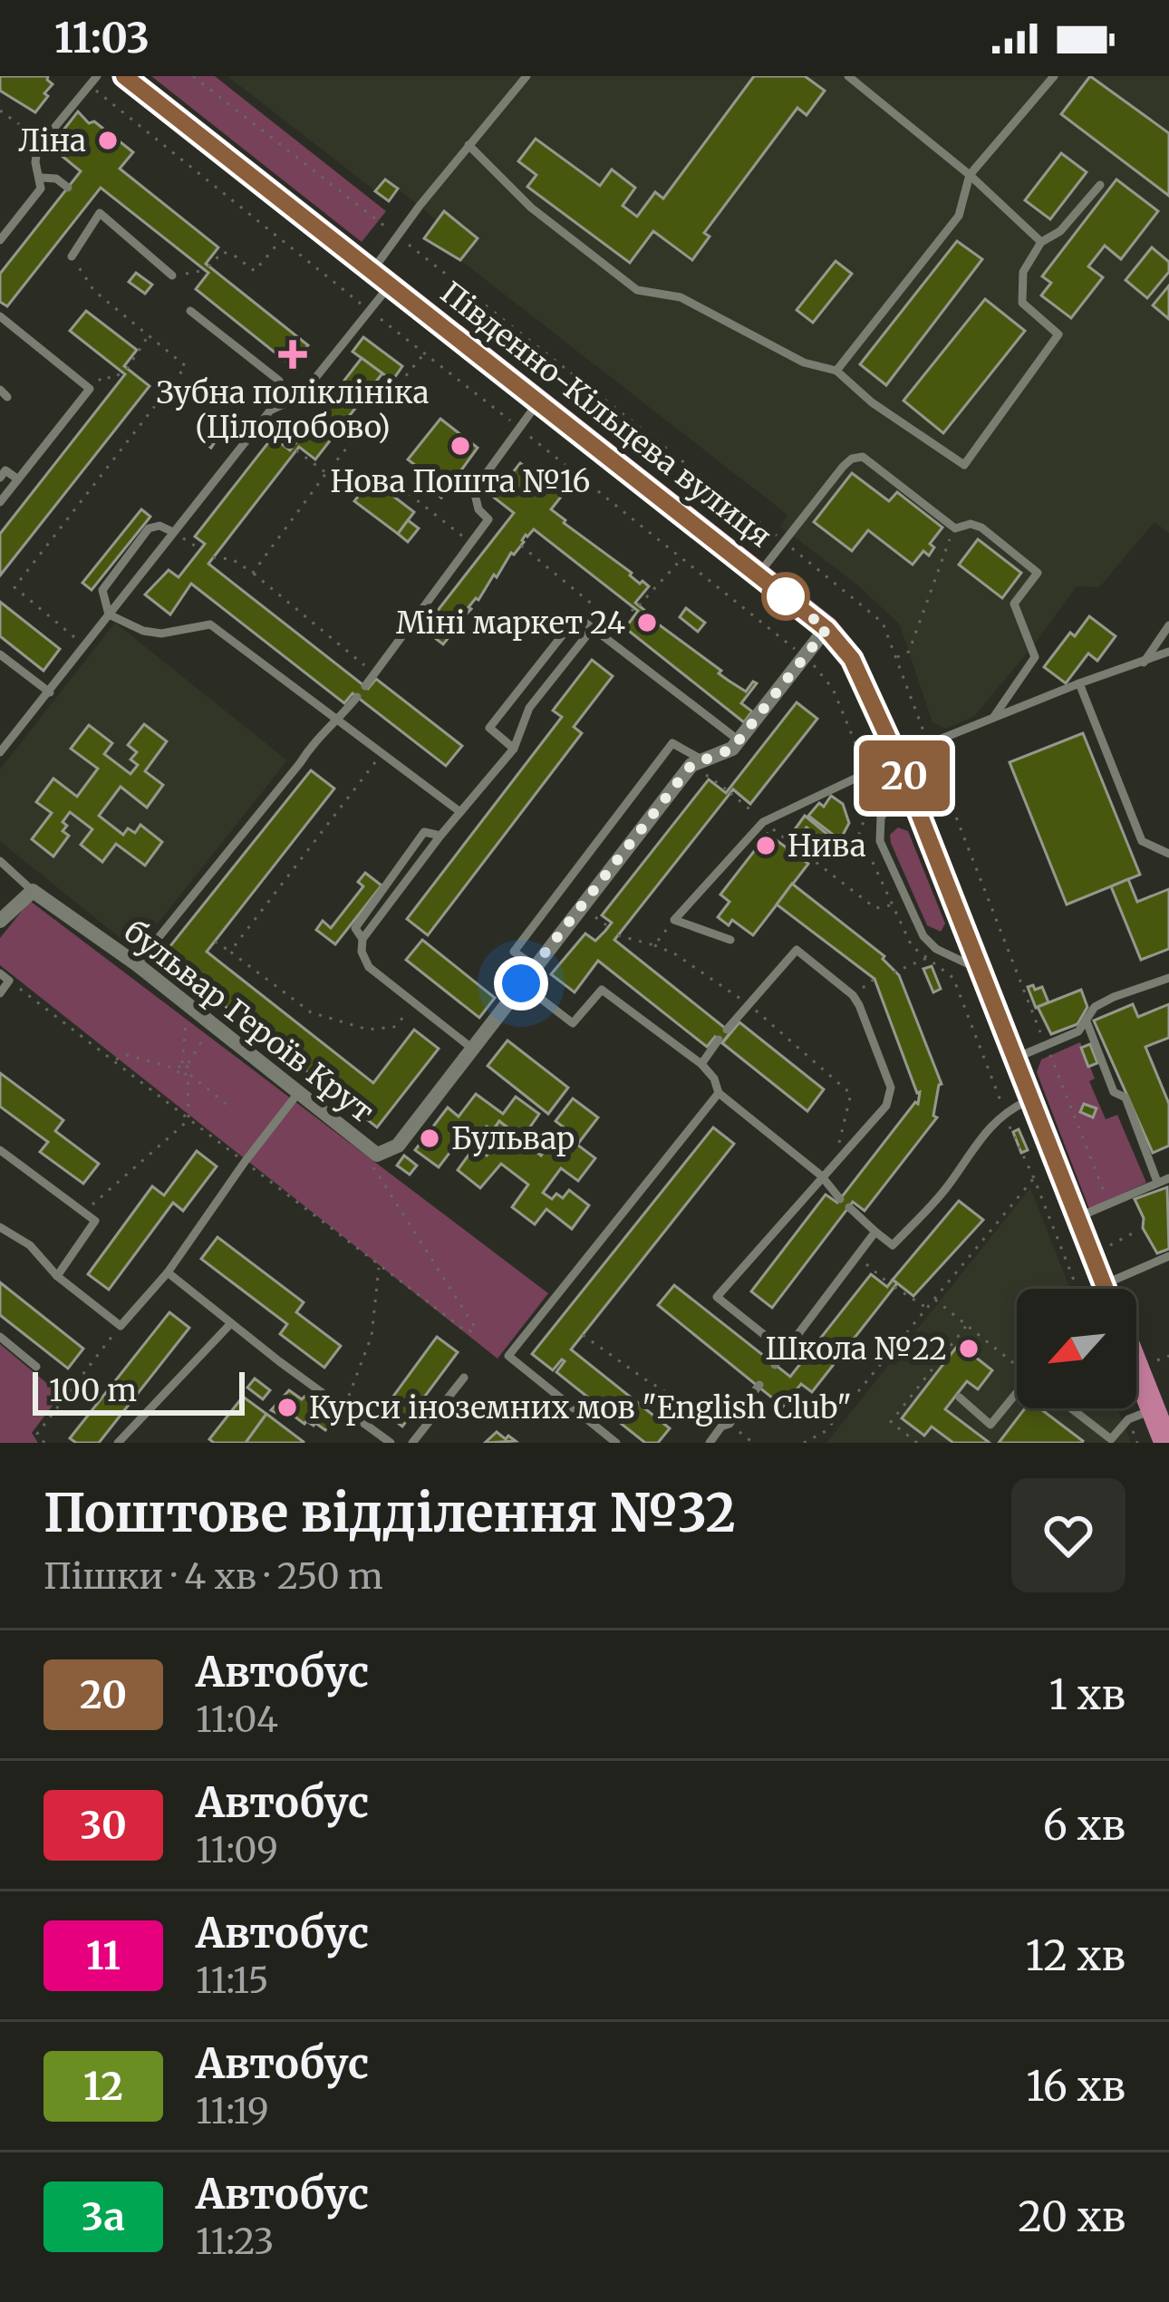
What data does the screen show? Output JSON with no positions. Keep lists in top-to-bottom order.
{
  "streets": {
    "main road": ["Південно-Кільцева вулиця"],
    "street": ["бульвар Героїв Крут"]
  },
  "crossings": [
    ["Південно-Кільцева вулиця", "бульвар Героїв Крут"]
  ],
  "places": {
    "other": [
      "Ліна",
      "Нова Пошта №16",
      "Міні маркет 24",
      "Нива",
      "Бульвар",
      "Школа №22",
      "Курси іноземних мов \"English Club\""
    ],
    "health": ["Зубна поліклініка (Цілодобово)"]
  },
  "lines": ["bus line 20"],
  "scale_bar": "100 m",
  "north": "bottom left",
  "page": {
    "status": "11:03",
    "on_map": "20",
    "scale": "100 m",
    "heading": ["Поштове відділення №32", "Пішки · 4 хв · 250 m"],
    "list": [
      {
        "mark": "20",
        "name": "Автобус",
        "note": "11:04",
        "value": "1 хв"
      },
      {
        "mark": "30",
        "name": "Автобус",
        "note": "11:09",
        "value": "6 хв"
      },
      {
        "mark": "11",
        "name": "Автобус",
        "note": "11:15",
        "value": "12 хв"
      },
      {
        "mark": "12",
        "name": "Автобус",
        "note": "11:19",
        "value": "16 хв"
      },
      {
        "mark": "3а",
        "name": "Автобус",
        "note": "11:23",
        "value": "20 хв"
      }
    ]
  }
}
